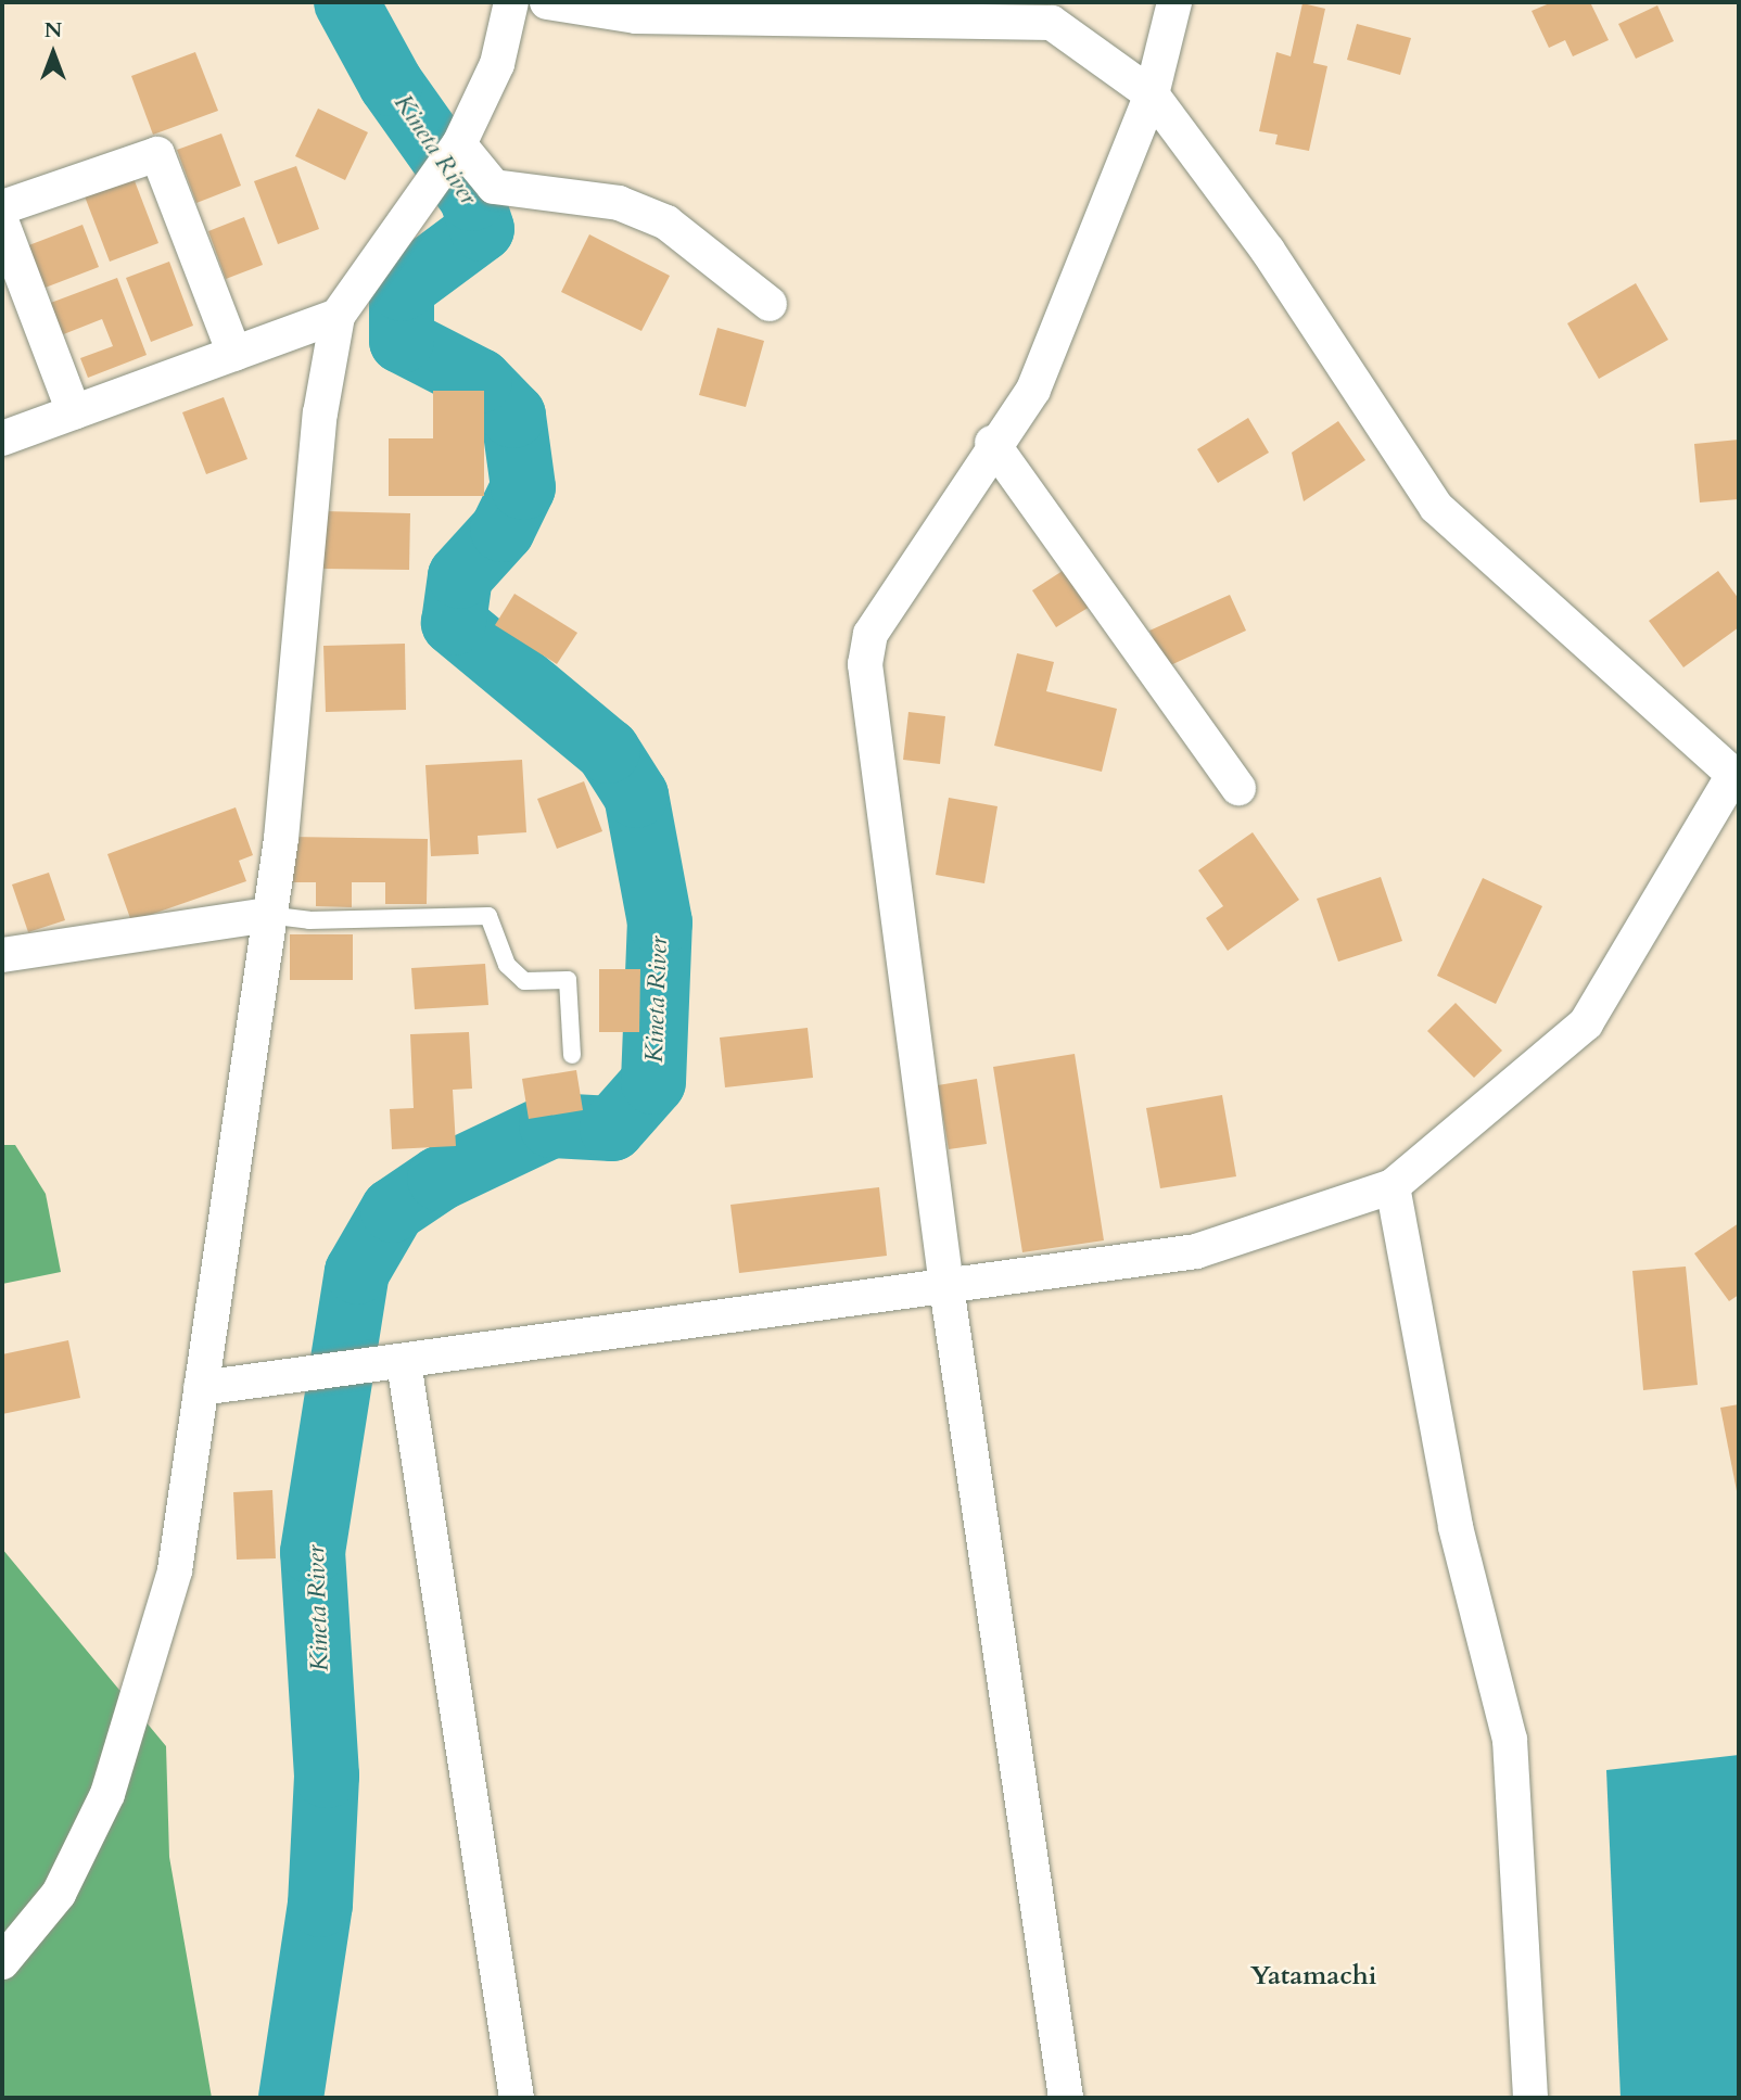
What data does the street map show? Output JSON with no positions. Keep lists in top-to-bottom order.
{
  "districts": ["Yatamachi"],
  "water": ["Kineta River"],
  "north": "top"
}
